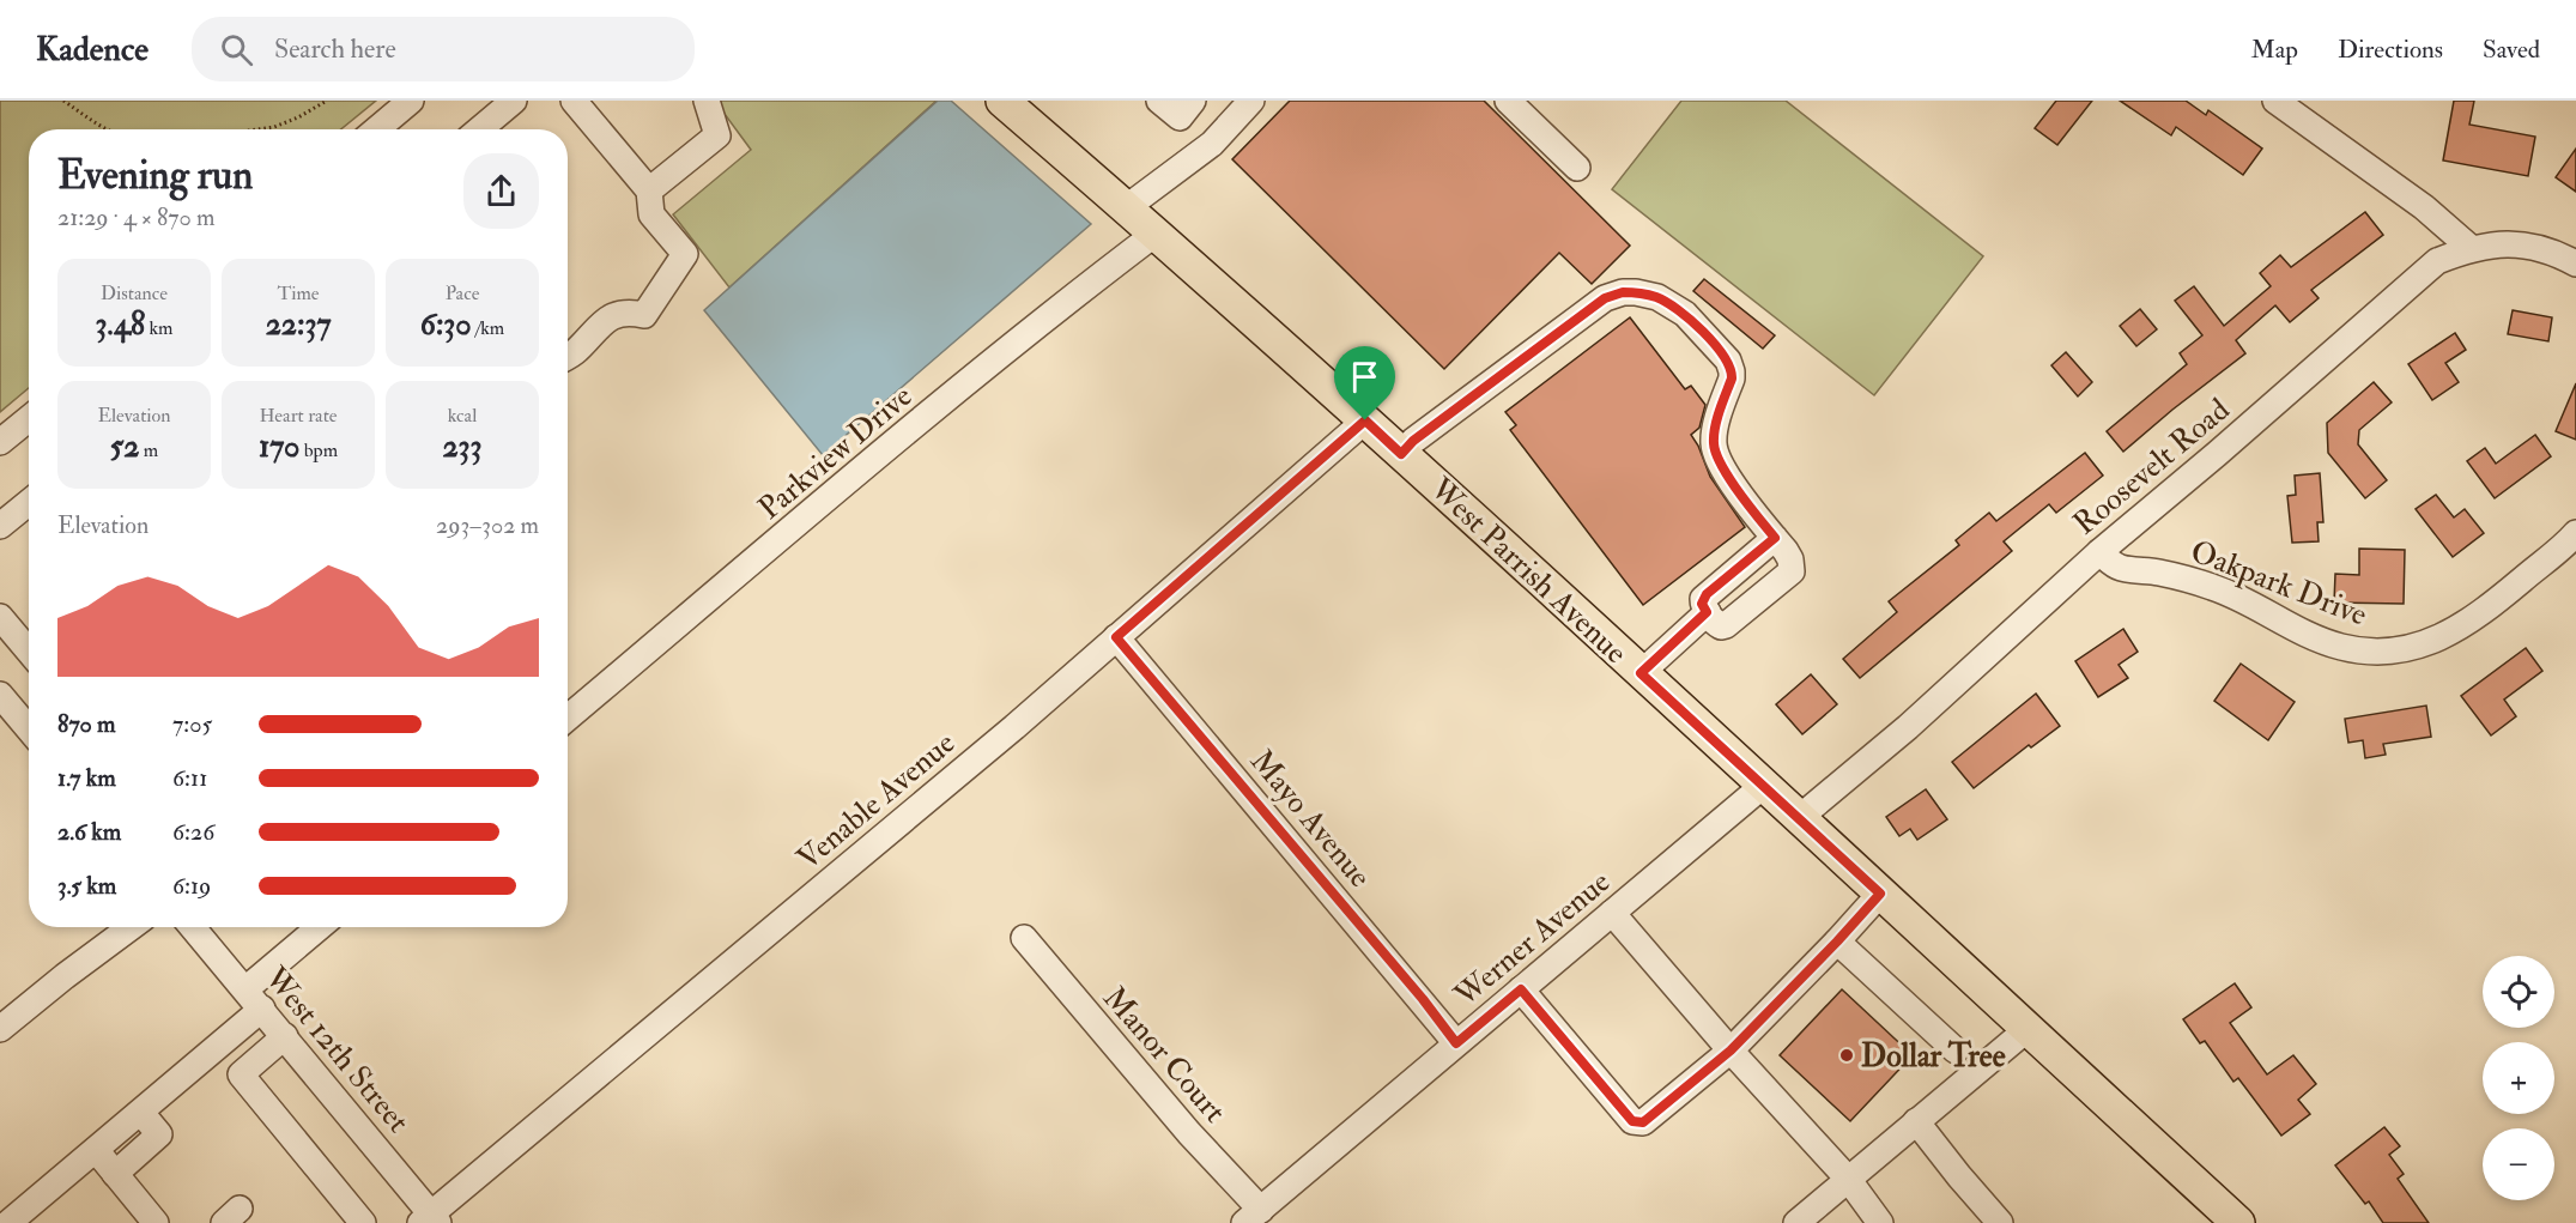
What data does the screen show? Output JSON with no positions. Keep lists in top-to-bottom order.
{
  "streets": {
    "main road": ["West Parrish Avenue"],
    "street": [
      "Parkview Drive",
      "Roosevelt Road",
      "Oakpark Drive",
      "Venable Avenue",
      "Mayo Avenue",
      "Werner Avenue",
      "West 12th Street",
      "Manor Court"
    ]
  },
  "crossings": [
    ["Parkview Drive", "West Parrish Avenue"],
    ["Roosevelt Road", "West Parrish Avenue"],
    ["Roosevelt Road", "Oakpark Drive"],
    ["West Parrish Avenue", "Venable Avenue"],
    ["West Parrish Avenue", "Werner Avenue"],
    ["Venable Avenue", "Mayo Avenue"],
    ["Venable Avenue", "West 12th Street"],
    ["Mayo Avenue", "Werner Avenue"],
    ["Werner Avenue", "Manor Court"]
  ],
  "places": ["Dollar Tree"],
  "page": {
    "header": "Kadence",
    "search": "Search here",
    "nav": ["Map", "Directions", "Saved"],
    "heading": ["Evening run", "21:29 · 4 × 870 m"],
    "stats": [
      ["Distance", "3.48 km"],
      ["Time", "22:37"],
      ["Pace", "6:30 /km"],
      ["Elevation", "52 m"],
      ["Heart rate", "170 bpm"],
      ["kcal", "233"]
    ],
    "chart": ["Elevation", "293–302 m"],
    "list": [
      {
        "name": "870 m",
        "note": "7:05"
      },
      {
        "name": "1.7 km",
        "note": "6:11"
      },
      {
        "name": "2.6 km",
        "note": "6:26"
      },
      {
        "name": "3.5 km",
        "note": "6:19"
      }
    ],
    "map_buttons": ["+", "−"]
  }
}
